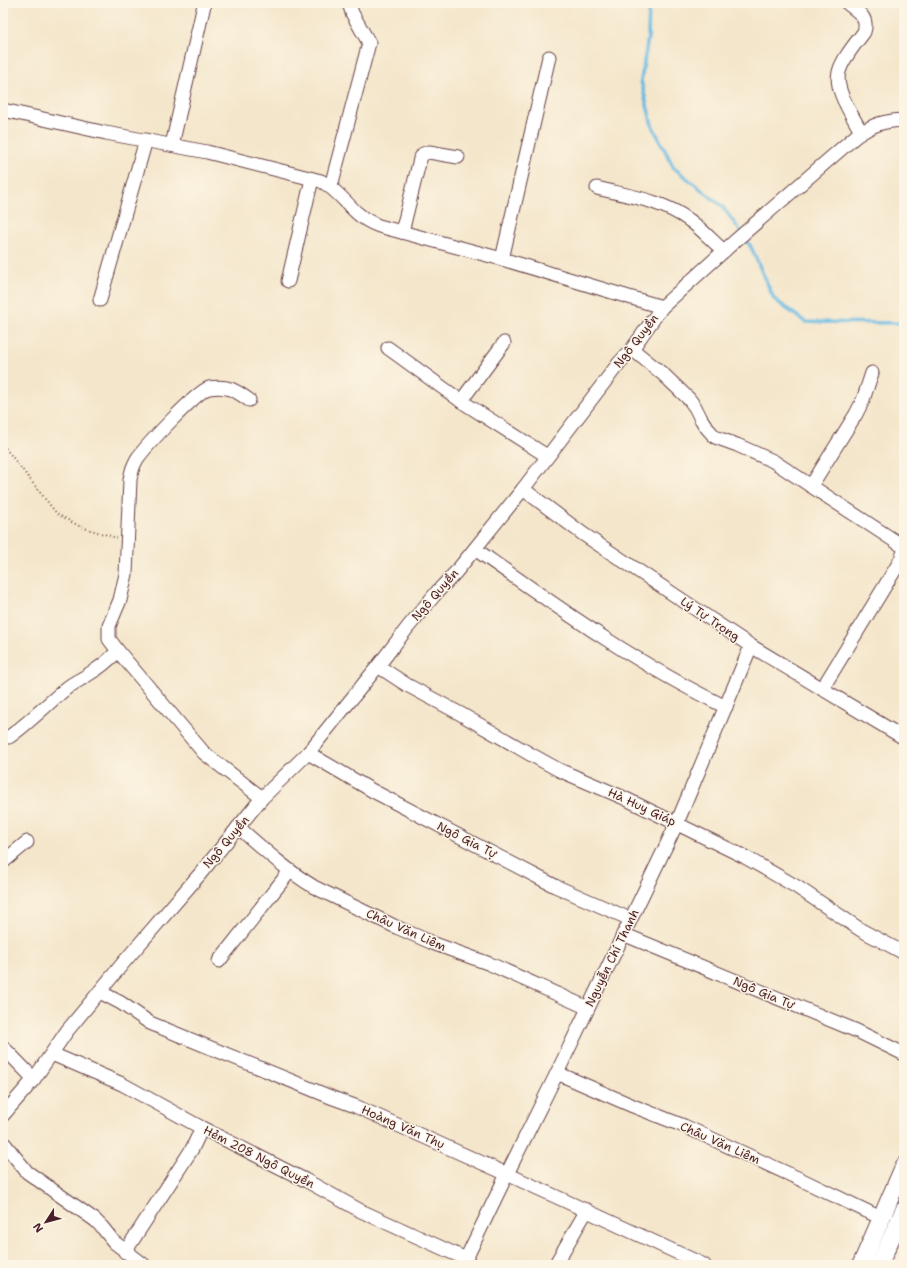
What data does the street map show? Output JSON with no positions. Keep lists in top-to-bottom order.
{
  "streets": {
    "street": [
      "Ngô Quyền",
      "Lý Tự Trọng",
      "Hà Huy Giáp",
      "Ngô Gia Tự",
      "Châu Văn Liêm",
      "Nguyễn Chí Thanh",
      "Hoàng Văn Thụ",
      "Hẻm 208 Ngô Quyền"
    ]
  },
  "crossings": [
    ["Ngô Quyền", "Lý Tự Trọng"],
    ["Ngô Quyền", "Hà Huy Giáp"],
    ["Ngô Quyền", "Ngô Gia Tự"],
    ["Ngô Quyền", "Châu Văn Liêm"],
    ["Ngô Quyền", "Hoàng Văn Thụ"],
    ["Ngô Quyền", "Hẻm 208 Ngô Quyền"],
    ["Lý Tự Trọng", "Nguyễn Chí Thanh"],
    ["Hà Huy Giáp", "Nguyễn Chí Thanh"],
    ["Ngô Gia Tự", "Nguyễn Chí Thanh"],
    ["Châu Văn Liêm", "Nguyễn Chí Thanh"],
    ["Nguyễn Chí Thanh", "Hoàng Văn Thụ"],
    ["Nguyễn Chí Thanh", "Hẻm 208 Ngô Quyền"]
  ],
  "north": "bottom left"
}
